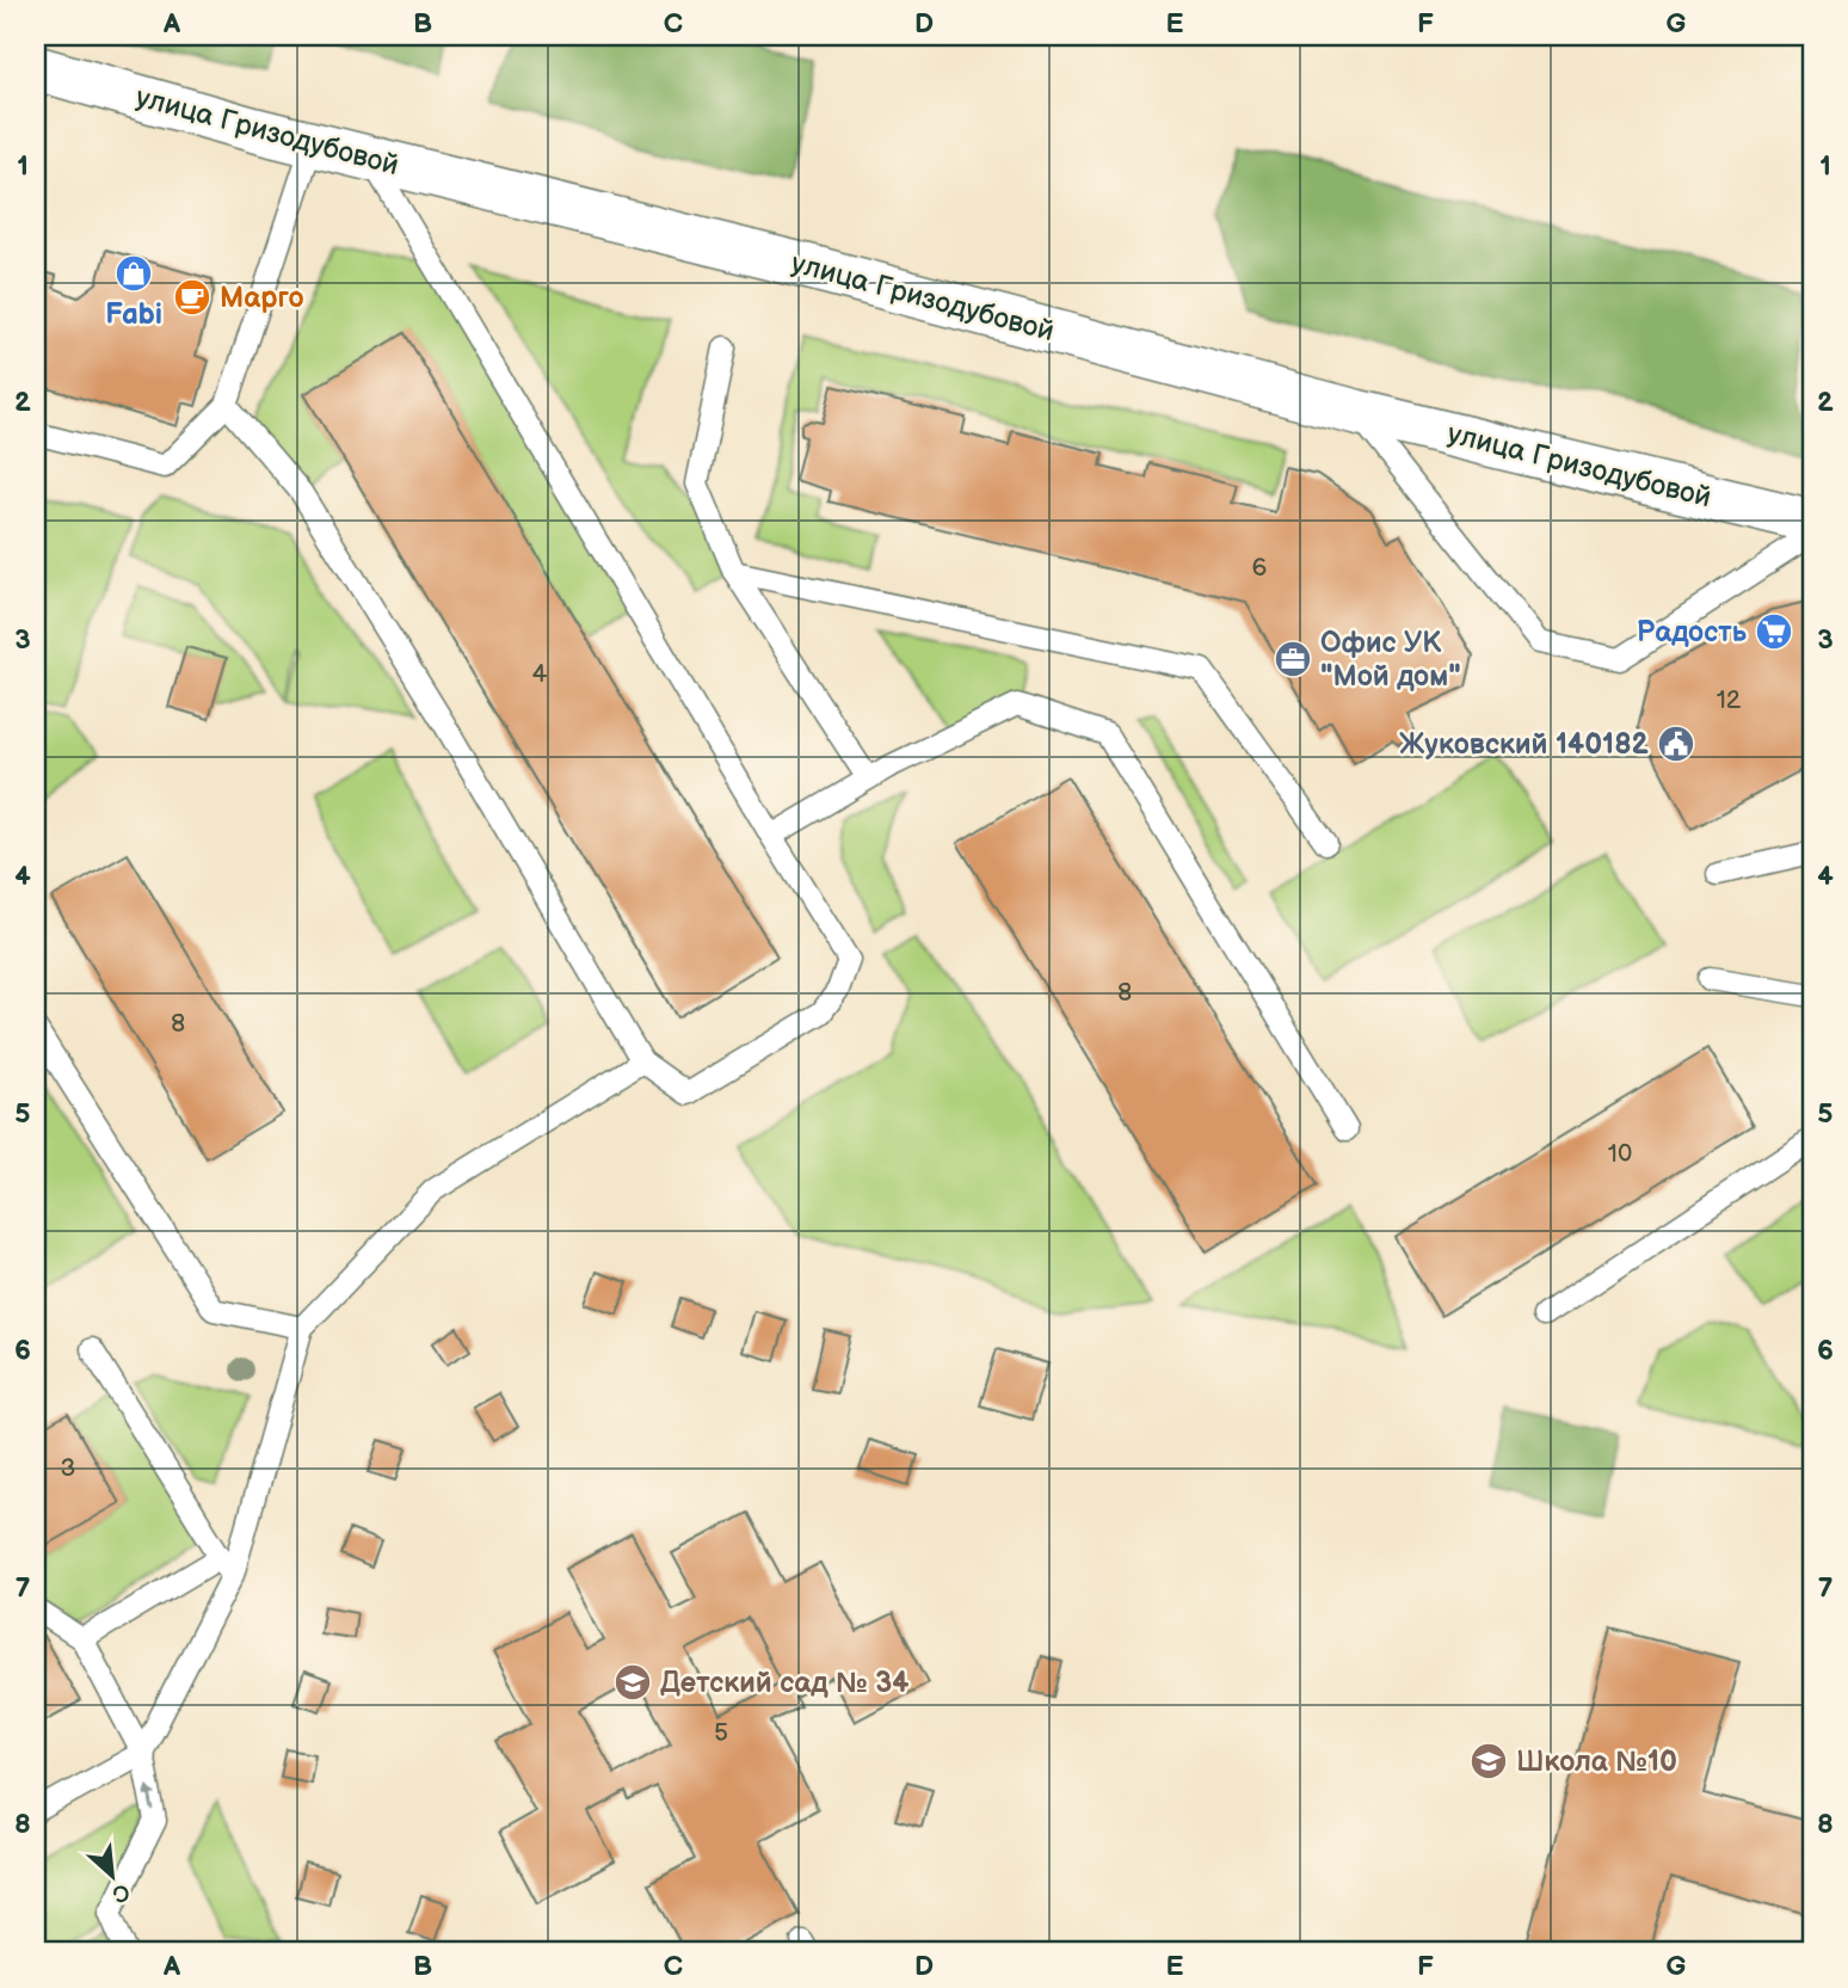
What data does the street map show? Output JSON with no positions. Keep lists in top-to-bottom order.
{
  "streets": {
    "street": ["улица Гризодубовой"]
  },
  "places": {
    "shop": ["Fabi"],
    "cafe": ["Марго"],
    "supermarket": ["Радость"],
    "office": ["Офис УК \"Мой дом\""],
    "public building": ["Жуковский 140182"],
    "school or university": ["Детский сад № 34", "Школа №10"]
  },
  "house_numbers": [
    "6",
    "4",
    "12",
    "8",
    "8",
    "10",
    "3",
    "5"
  ],
  "north": "bottom right",
  "grid": {
    "columns": [
      "A",
      "B",
      "C",
      "D",
      "E",
      "F",
      "G"
    ],
    "rows": [
      "1",
      "2",
      "3",
      "4",
      "5",
      "6",
      "7",
      "8"
    ]
  }
}
